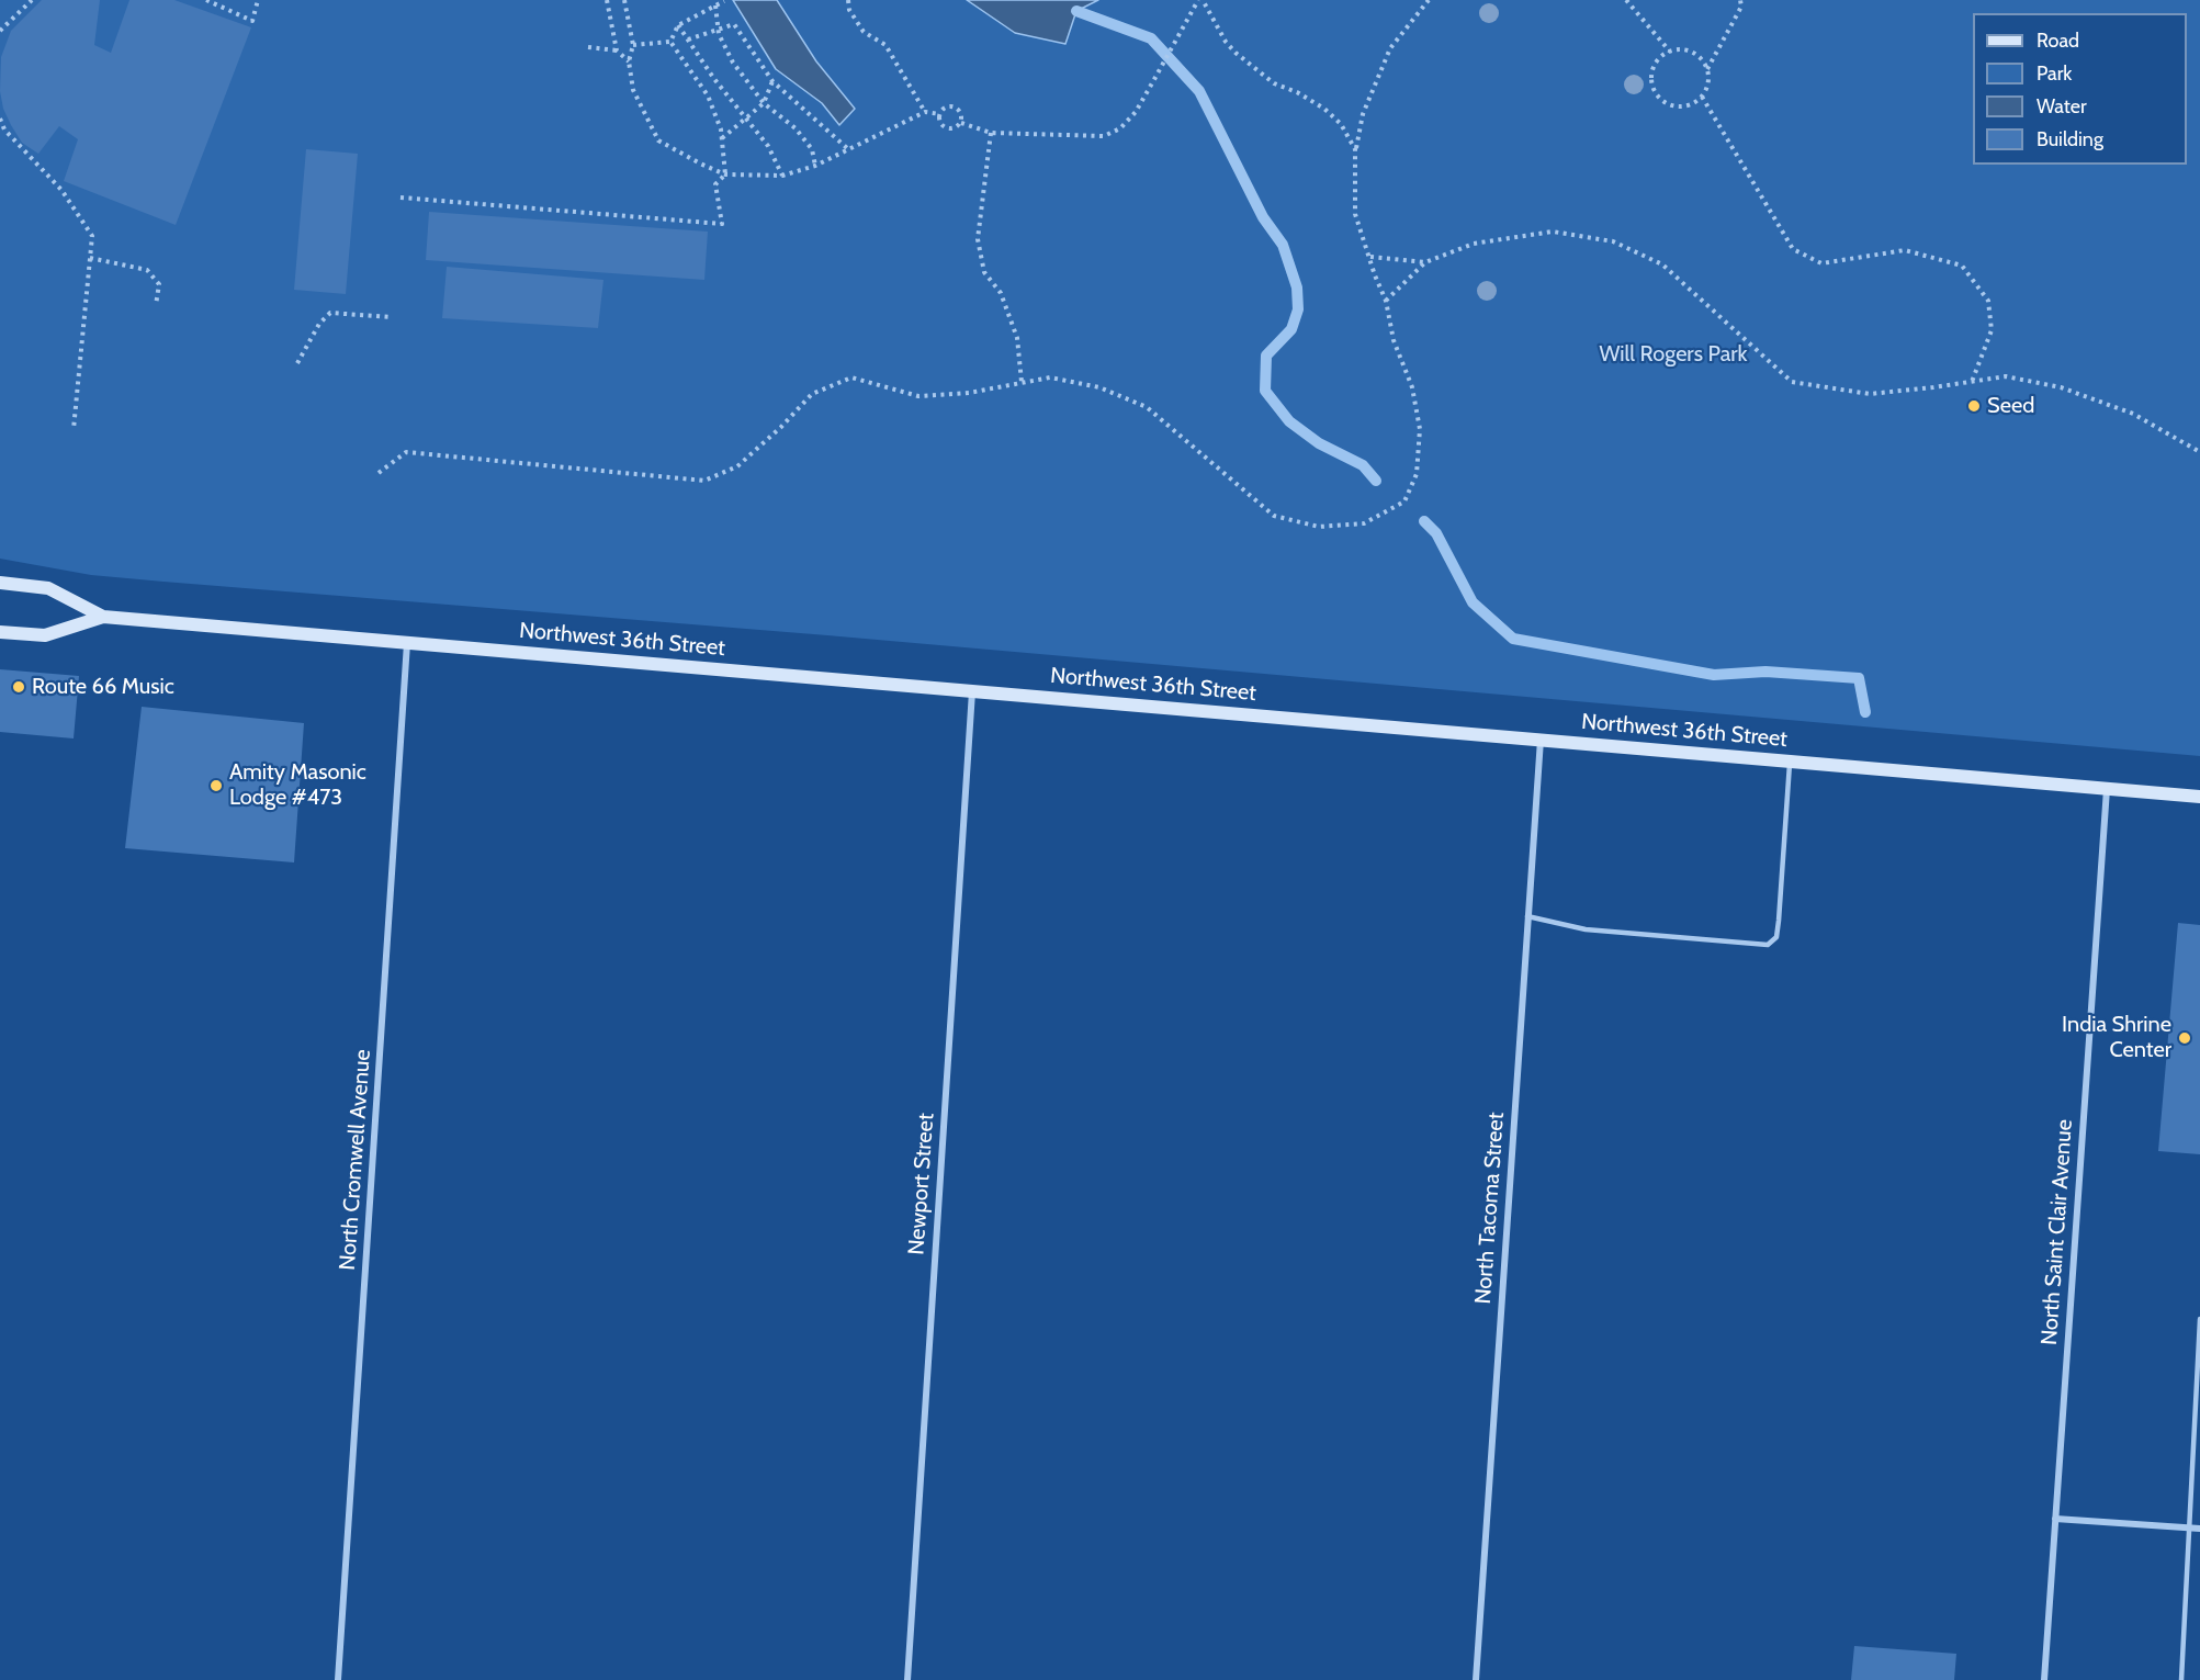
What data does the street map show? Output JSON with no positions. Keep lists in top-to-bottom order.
{
  "streets": {
    "main road": ["Northwest 36th Street"],
    "street": [
      "North Cromwell Avenue",
      "Newport Street",
      "North Tacoma Street",
      "North Saint Clair Avenue"
    ]
  },
  "crossings": [
    ["Northwest 36th Street", "North Cromwell Avenue"],
    ["Northwest 36th Street", "Newport Street"],
    ["Northwest 36th Street", "North Tacoma Street"],
    ["Northwest 36th Street", "North Saint Clair Avenue"]
  ],
  "parks": ["Will Rogers Park"],
  "places": [
    "Seed",
    "Route 66 Music",
    "Amity Masonic Lodge #473",
    "India Shrine Center"
  ],
  "legend": [
    "Road",
    "Park",
    "Water",
    "Building"
  ]
}
